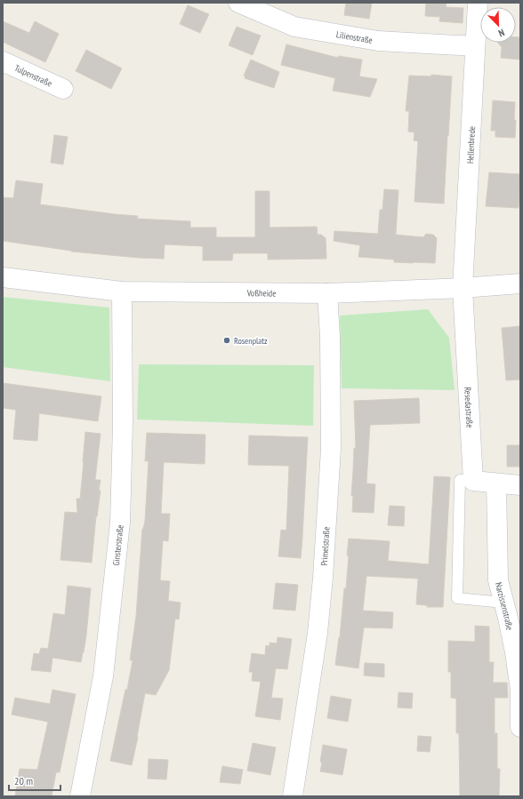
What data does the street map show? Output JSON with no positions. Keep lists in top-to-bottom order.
{
  "streets": {
    "street": [
      "Lilienstraße",
      "Tulpenstraße",
      "Hellenbrede",
      "Voßheide",
      "Resedastraße",
      "Ginsterstraße",
      "Primelstraße",
      "Narzissenstraße"
    ]
  },
  "crossings": [
    ["Lilienstraße", "Hellenbrede"],
    ["Hellenbrede", "Voßheide"],
    ["Hellenbrede", "Resedastraße"],
    ["Voßheide", "Resedastraße"],
    ["Voßheide", "Ginsterstraße"],
    ["Voßheide", "Primelstraße"]
  ],
  "places": ["Rosenplatz"],
  "scale_bar": "20 m",
  "north": "bottom right"
}
